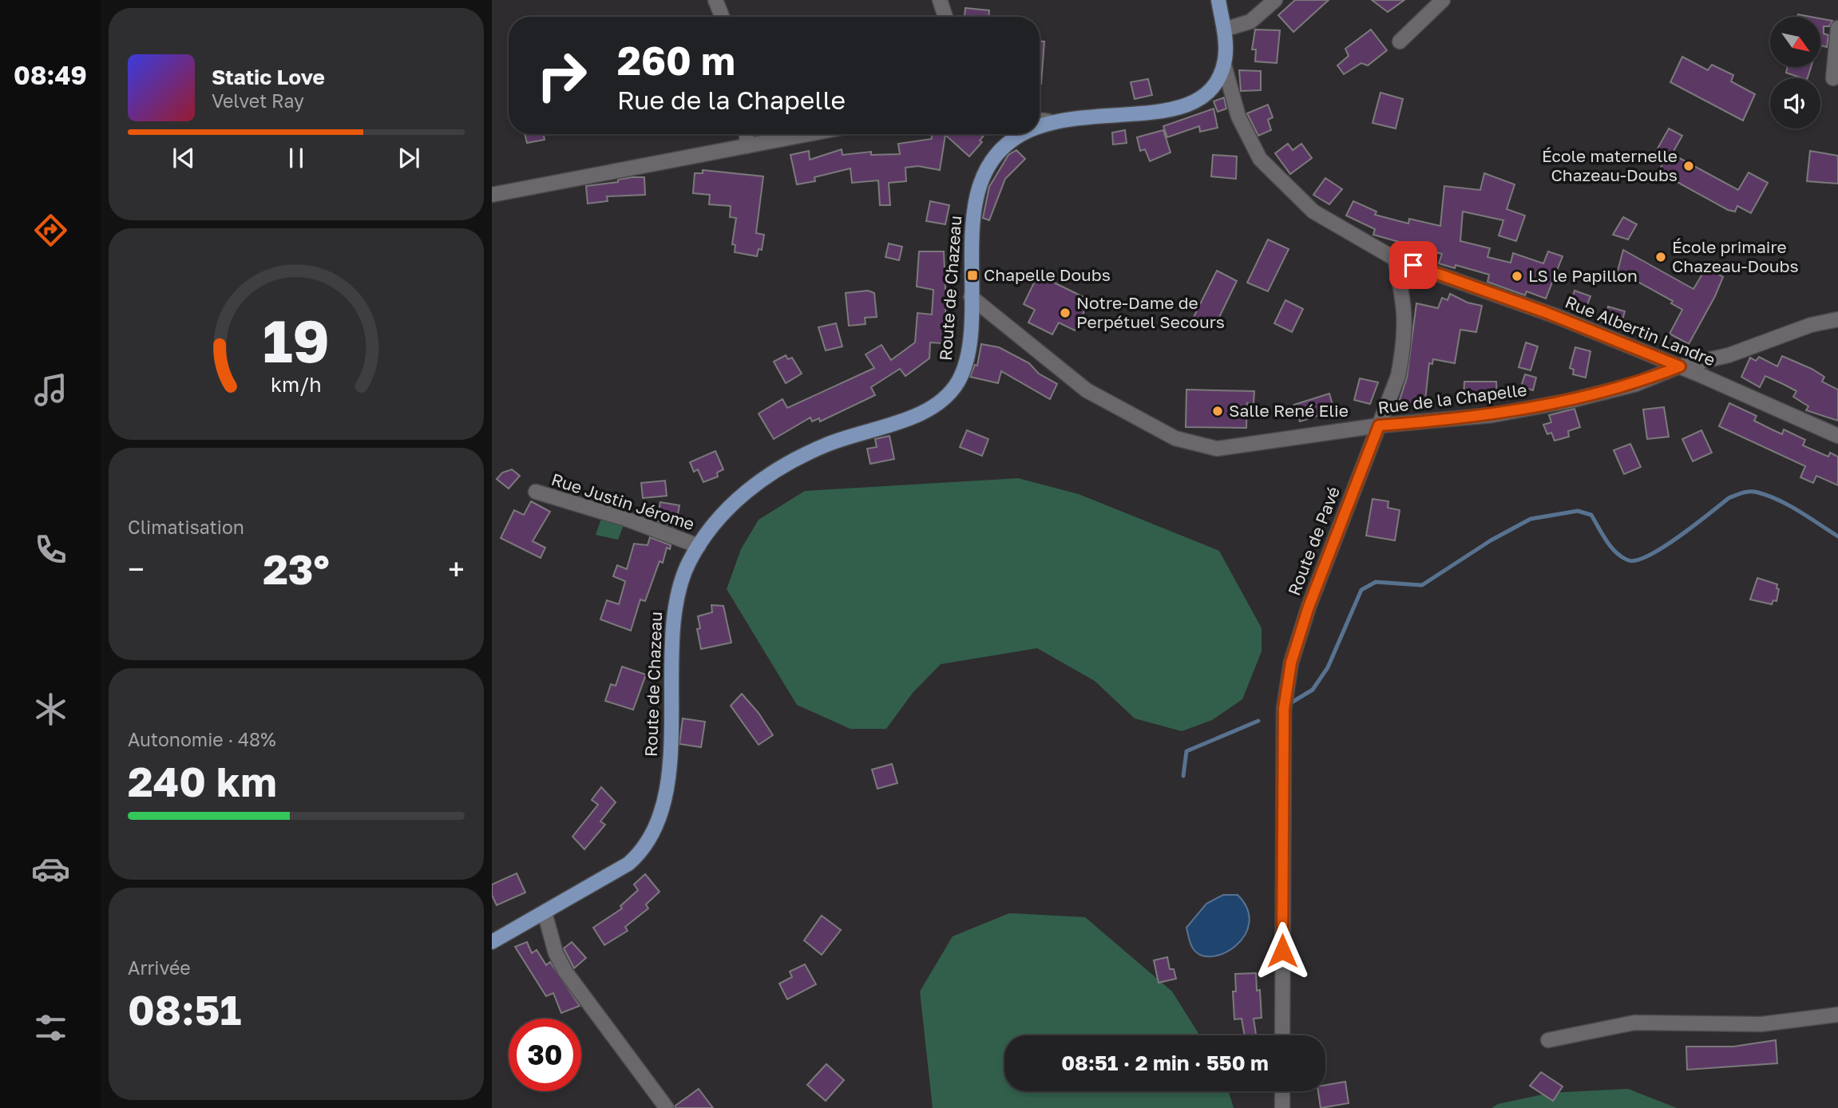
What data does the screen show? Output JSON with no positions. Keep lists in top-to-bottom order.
{
  "streets": {
    "main road": ["Route de Chazeau"],
    "street": [
      "Rue Albertin Landre",
      "Rue de la Chapelle",
      "Rue Justin Jérome",
      "Route de Pavé"
    ]
  },
  "crossings": [
    ["Route de Chazeau", "Rue Albertin Landre"],
    ["Route de Chazeau", "Rue de la Chapelle"],
    ["Route de Chazeau", "Rue Justin Jérome"],
    ["Rue Albertin Landre", "Rue de la Chapelle"],
    ["Rue Albertin Landre", "Route de Pavé"],
    ["Rue de la Chapelle", "Route de Pavé"]
  ],
  "places": {
    "other": [
      "École maternelle Chazeau-Doubs",
      "École primaire Chazeau-Doubs",
      "LS le Papillon",
      "Notre-Dame de Perpétuel Secours",
      "Salle René Elie"
    ],
    "transit": ["Chapelle Doubs"]
  },
  "north": "bottom right",
  "page": {
    "tabs": "08:49",
    "turn": ["260 m", "Rue de la Chapelle"],
    "song": ["Static Love", "Velvet Ray"],
    "tile": [
      "Climatisation",
      ["Autonomie · 48%", "240 km"],
      ["Arrivée", "08:51"]
    ],
    "heat": ["−", "23°", "+"],
    "limit": "30",
    "trip": "08:51 · 2 min · 550 m",
    "gauge": ["19", "km/h"]
  }
}
